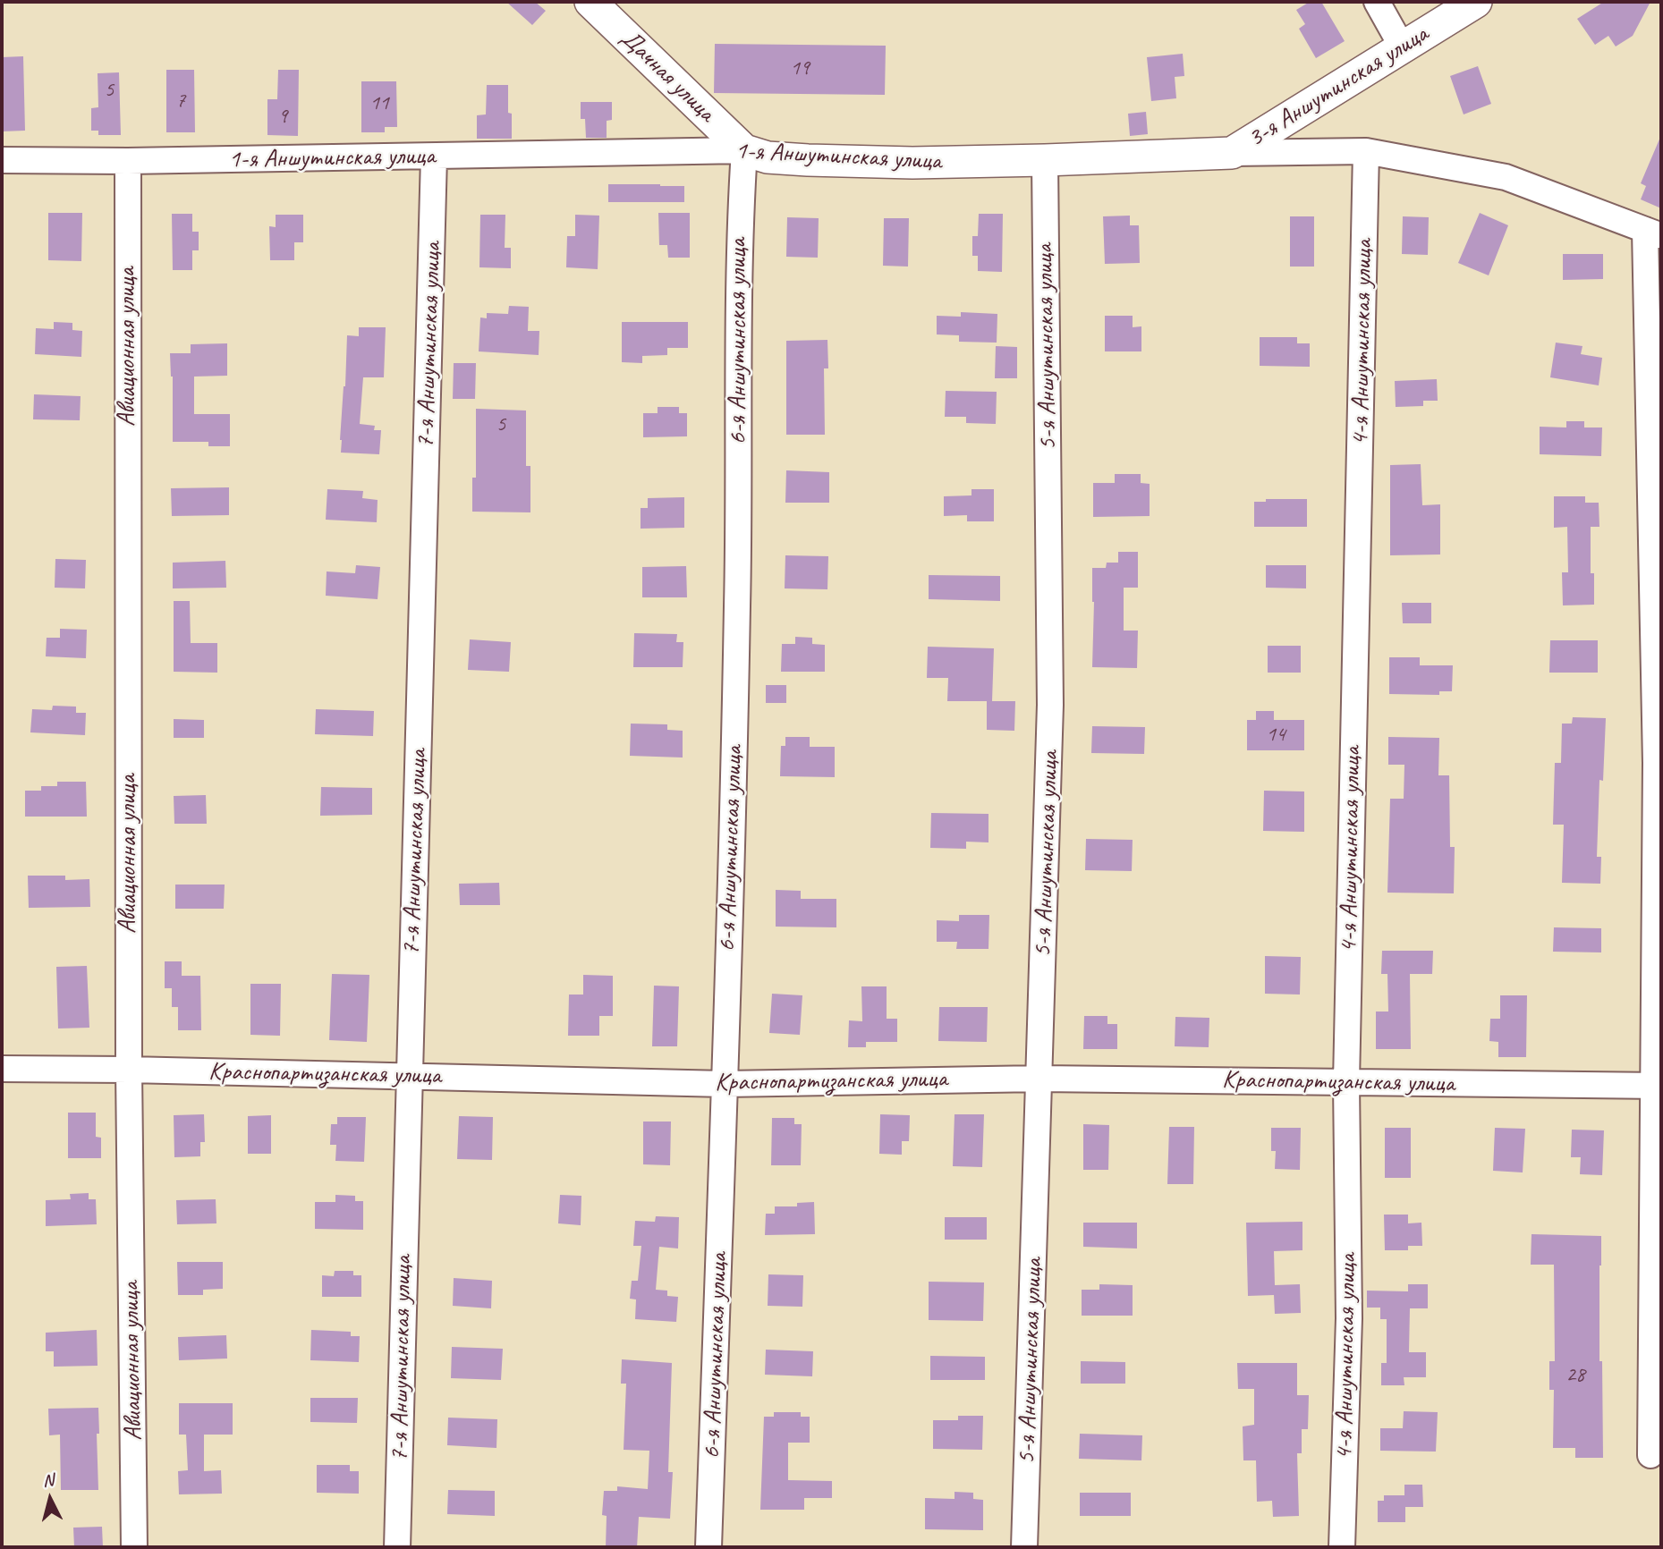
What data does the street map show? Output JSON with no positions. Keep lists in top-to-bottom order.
{
  "streets": {
    "street": [
      "Дачная улица",
      "3-я Аншутинская улица",
      "1-я Аншутинская улица",
      "6-я Аншутинская улица",
      "4-я Аншутинская улица",
      "7-я Аншутинская улица",
      "Авиационная улица",
      "5-я Аншутинская улица",
      "Краснопартизанская улица"
    ]
  },
  "crossings": [
    ["Дачная улица", "1-я Аншутинская улица"],
    ["Дачная улица", "6-я Аншутинская улица"],
    ["3-я Аншутинская улица", "1-я Аншутинская улица"],
    ["1-я Аншутинская улица", "6-я Аншутинская улица"],
    ["1-я Аншутинская улица", "4-я Аншутинская улица"],
    ["1-я Аншутинская улица", "7-я Аншутинская улица"],
    ["1-я Аншутинская улица", "Авиационная улица"],
    ["1-я Аншутинская улица", "5-я Аншутинская улица"],
    ["6-я Аншутинская улица", "Краснопартизанская улица"],
    ["4-я Аншутинская улица", "Краснопартизанская улица"],
    ["7-я Аншутинская улица", "Краснопартизанская улица"],
    ["Авиационная улица", "Краснопартизанская улица"],
    ["5-я Аншутинская улица", "Краснопартизанская улица"]
  ],
  "house_numbers": [
    "19",
    "5",
    "7",
    "11",
    "9",
    "5",
    "14",
    "28"
  ],
  "north": "top"
}
